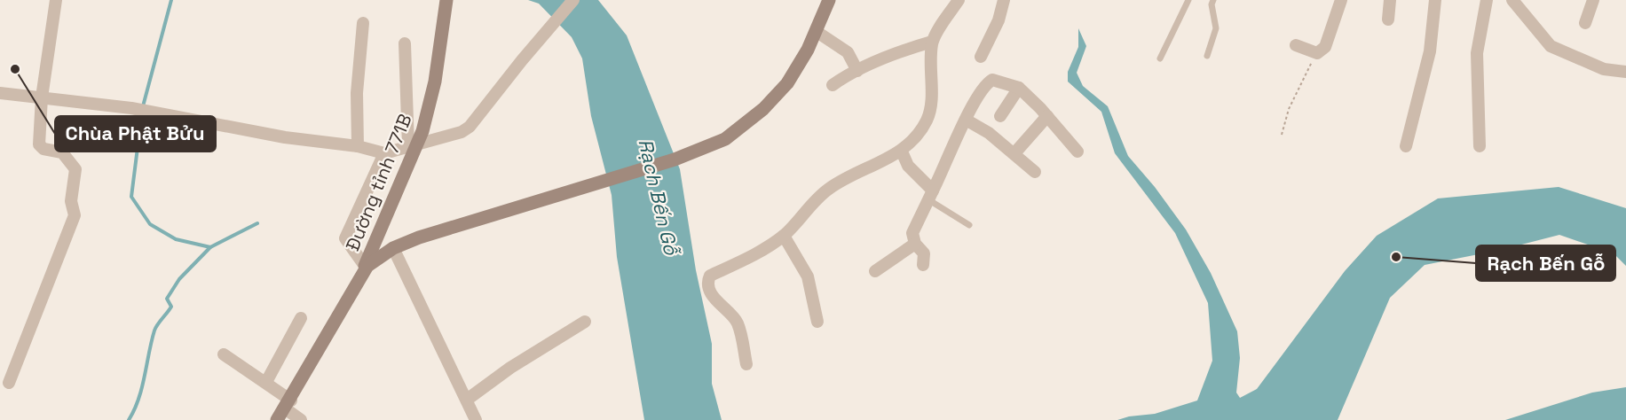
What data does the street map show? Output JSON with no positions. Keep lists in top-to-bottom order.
{
  "streets": {
    "street": ["Đường tỉnh 771B"]
  },
  "water": ["Rạch Bến Gỗ"],
  "places": ["Chùa Phật Bửu", "Rạch Bến Gỗ"]
}
